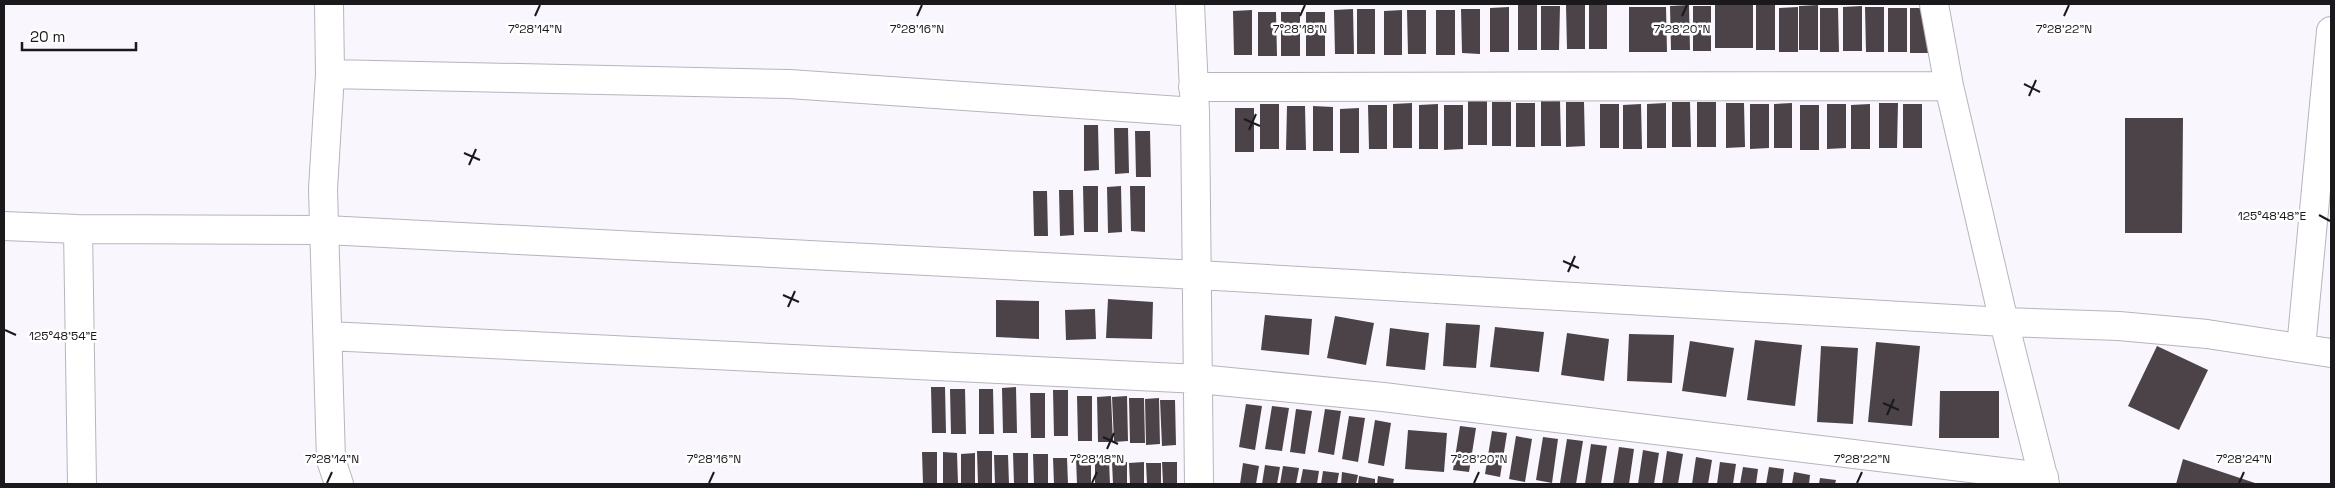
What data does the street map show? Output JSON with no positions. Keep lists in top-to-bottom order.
{
  "scale_bar": "20 m",
  "coordinates": [
    "7°28'14\"N",
    "7°28'16\"N",
    "7°28'18\"N",
    "7°28'20\"N",
    "7°28'22\"N",
    "125°48'48\"E",
    "125°48'54\"E",
    "7°28'24\"N"
  ]
}
